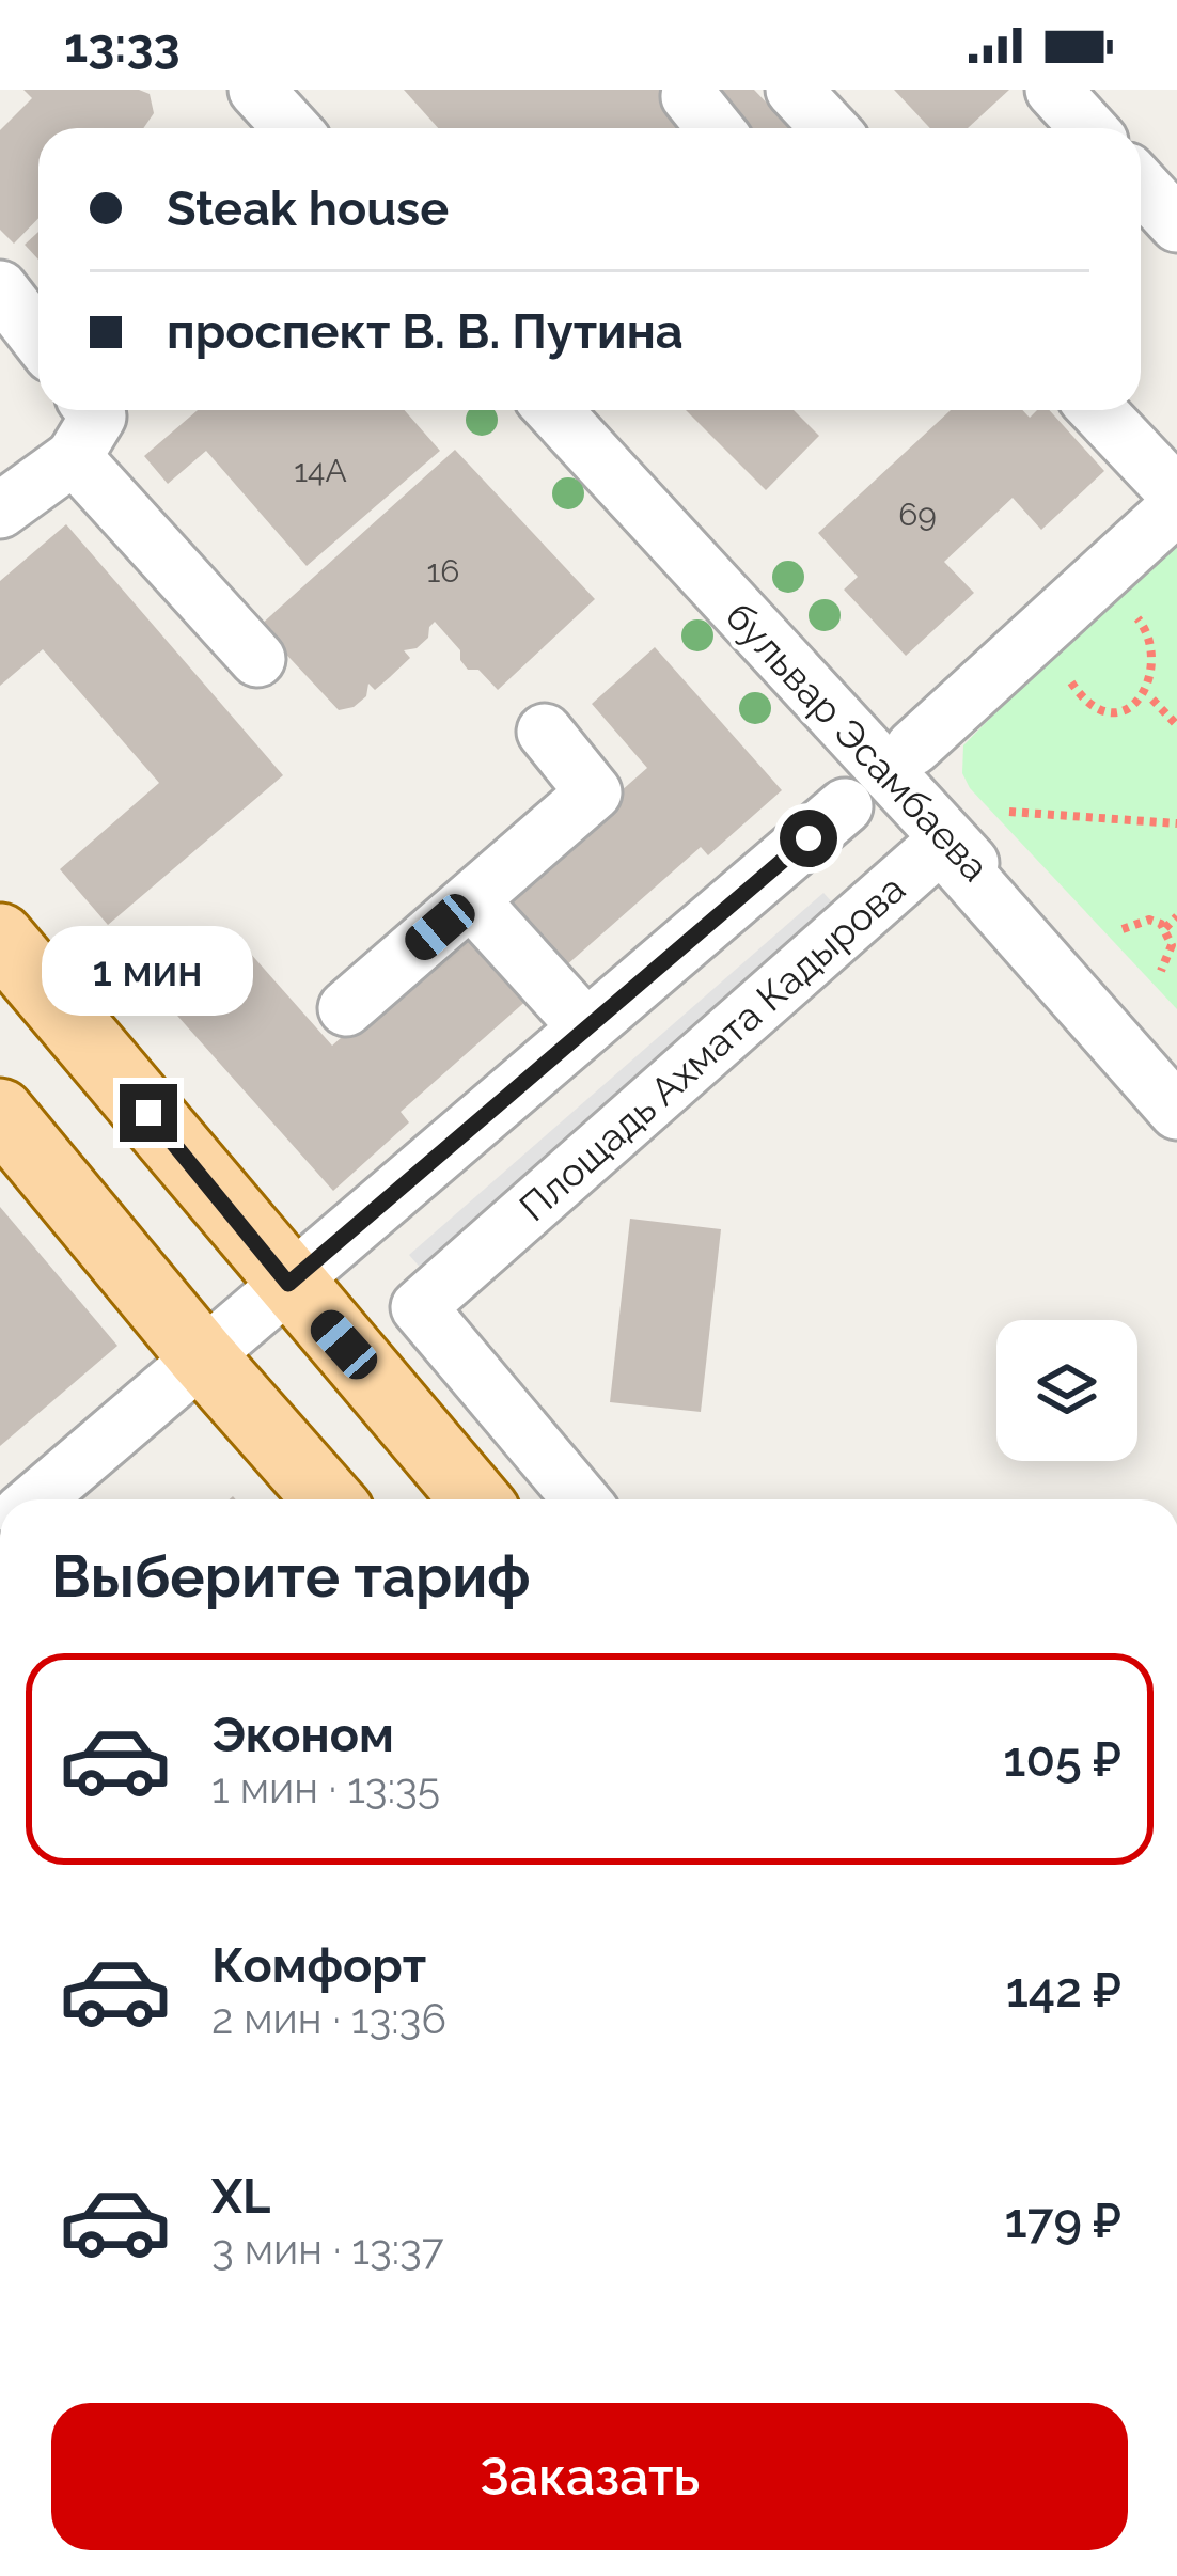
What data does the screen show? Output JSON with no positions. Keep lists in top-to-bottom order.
{
  "streets": {
    "street": ["бульвар Эсамбаева", "Площадь Ахмата Кадырова"]
  },
  "house_numbers": ["14А", "69", "16"],
  "page": {
    "status": "13:33",
    "banner": ["Steak house", "проспект В. В. Путина"],
    "bubble": "1 мин",
    "heading": "Выберите тариф",
    "list": [
      {
        "name": "Эконом",
        "note": "1 мин · 13:35",
        "value": "105 ₽"
      },
      {
        "name": "Комфорт",
        "note": "2 мин · 13:36",
        "value": "142 ₽"
      },
      {
        "name": "XL",
        "note": "3 мин · 13:37",
        "value": "179 ₽"
      }
    ],
    "buttons": "Заказать"
  }
}
